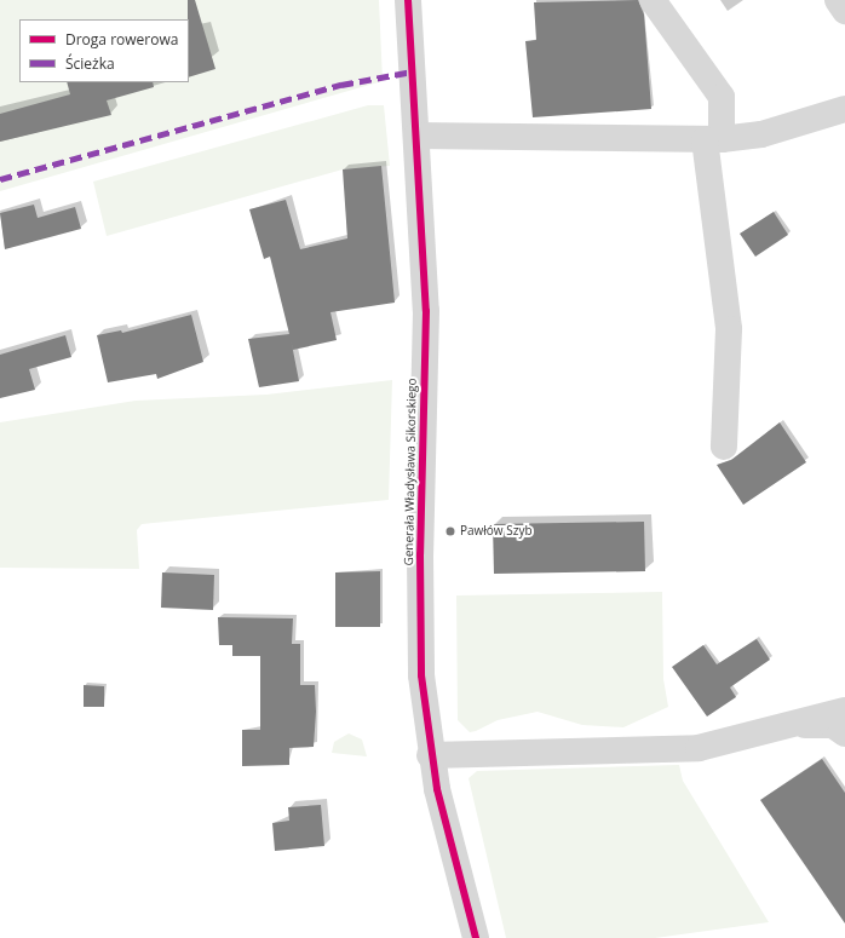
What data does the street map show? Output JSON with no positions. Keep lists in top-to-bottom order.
{
  "streets": {
    "street": ["Generała Władysława Sikorskiego"]
  },
  "places": ["Pawłów Szyb"],
  "legend": ["Droga rowerowa", "Ścieżka"]
}
